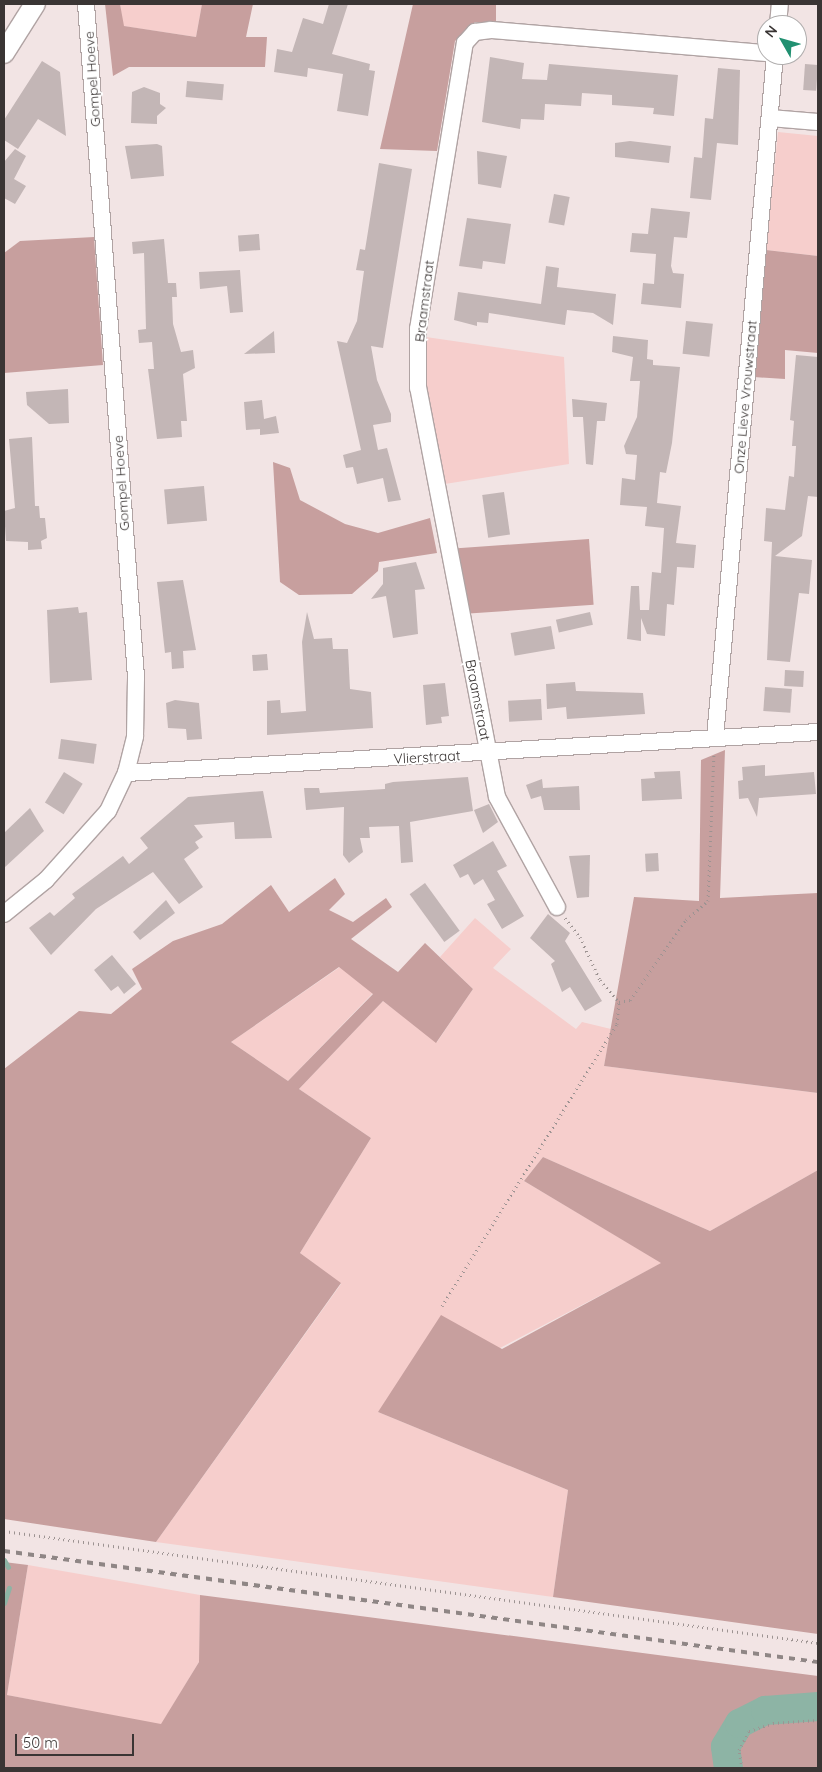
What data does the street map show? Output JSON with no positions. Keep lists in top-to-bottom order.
{
  "streets": {
    "street": [
      "Gompel Hoeve",
      "Braamstraat",
      "Onze Lieve Vrouwstraat",
      "Vlierstraat"
    ]
  },
  "crossings": [
    ["Gompel Hoeve", "Vlierstraat"],
    ["Braamstraat", "Vlierstraat"],
    ["Onze Lieve Vrouwstraat", "Vlierstraat"]
  ],
  "scale_bar": "50 m",
  "north": "top left"
}
